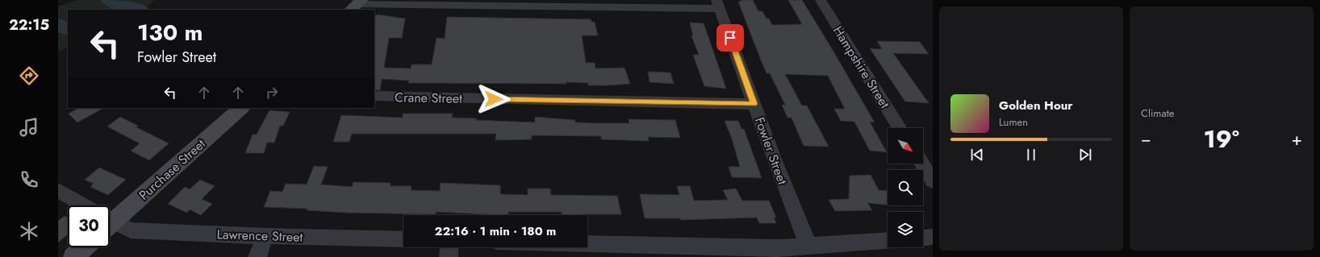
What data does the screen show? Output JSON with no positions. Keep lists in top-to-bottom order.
{
  "streets": {
    "street": [
      "Hampshire Street",
      "Crane Street",
      "Fowler Street",
      "Purchase Street",
      "Lawrence Street"
    ]
  },
  "crossings": [
    ["Crane Street", "Fowler Street"]
  ],
  "north": "bottom right",
  "page": {
    "tabs": "22:15",
    "tile": "Climate",
    "turn": ["130 m", "Fowler Street"],
    "song": ["Golden Hour", "Lumen"],
    "heat": ["−", "19°", "+"],
    "limit": "30",
    "trip": "22:16 · 1 min · 180 m"
  }
}
